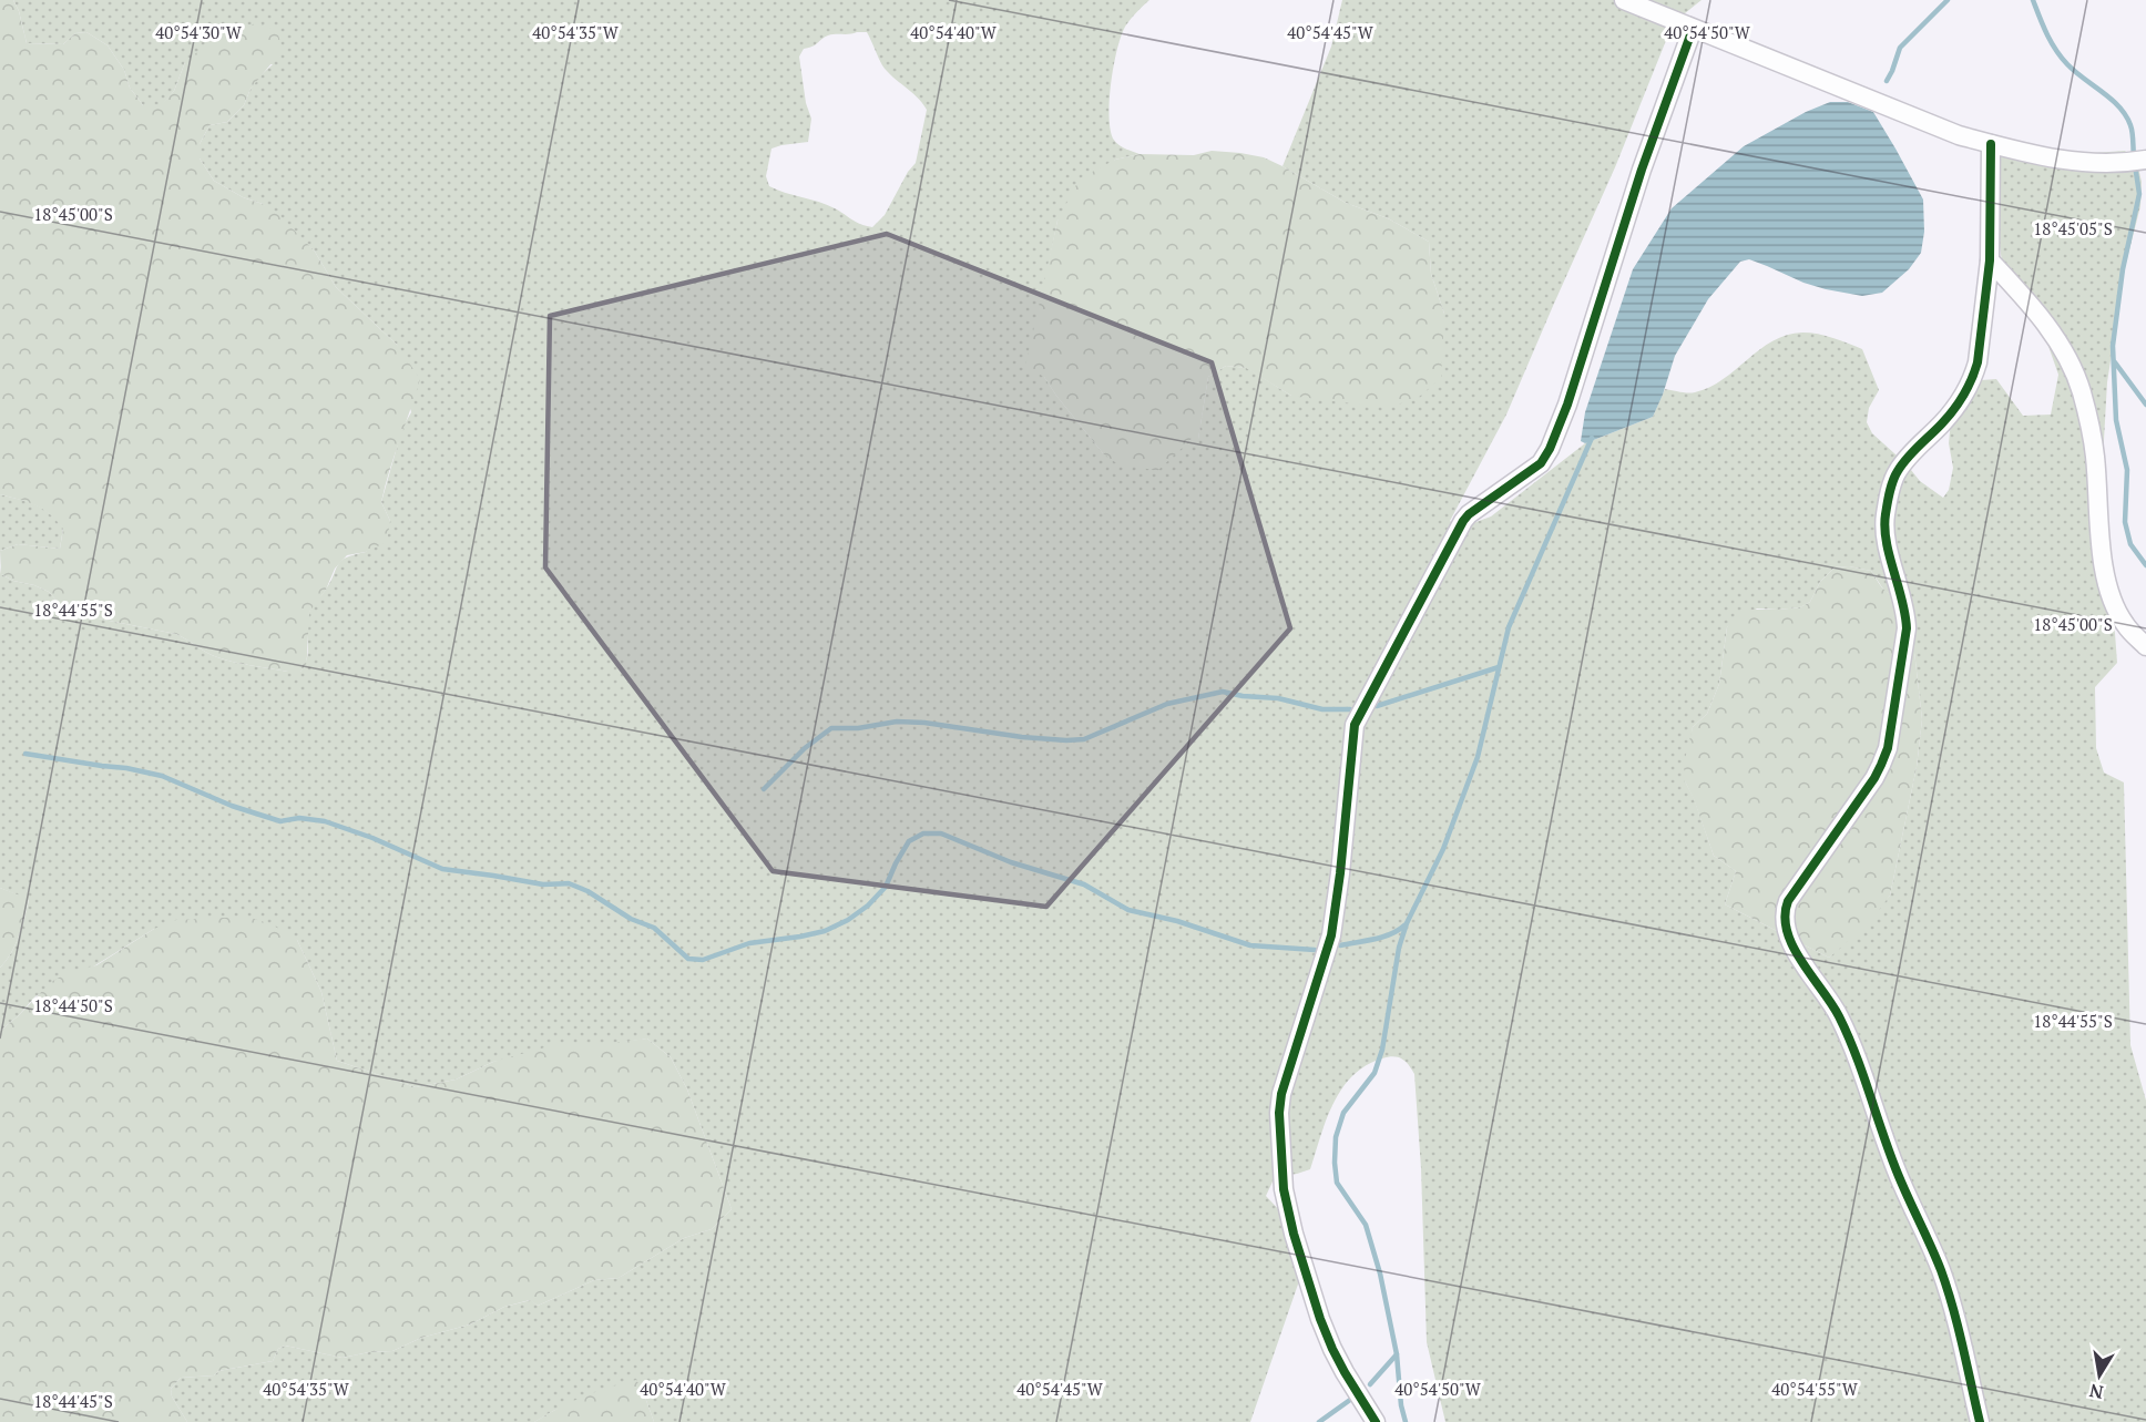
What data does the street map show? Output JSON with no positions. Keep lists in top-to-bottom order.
{
  "north": "bottom",
  "coordinates": [
    "40°54'30\"W",
    "40°54'35\"W",
    "40°54'40\"W",
    "40°54'45\"W",
    "40°54'50\"W",
    "18°45'00\"S",
    "18°45'05\"S",
    "18°44'55\"S",
    "18°44'50\"S",
    "40°54'55\"W",
    "18°44'45\"S"
  ]
}
